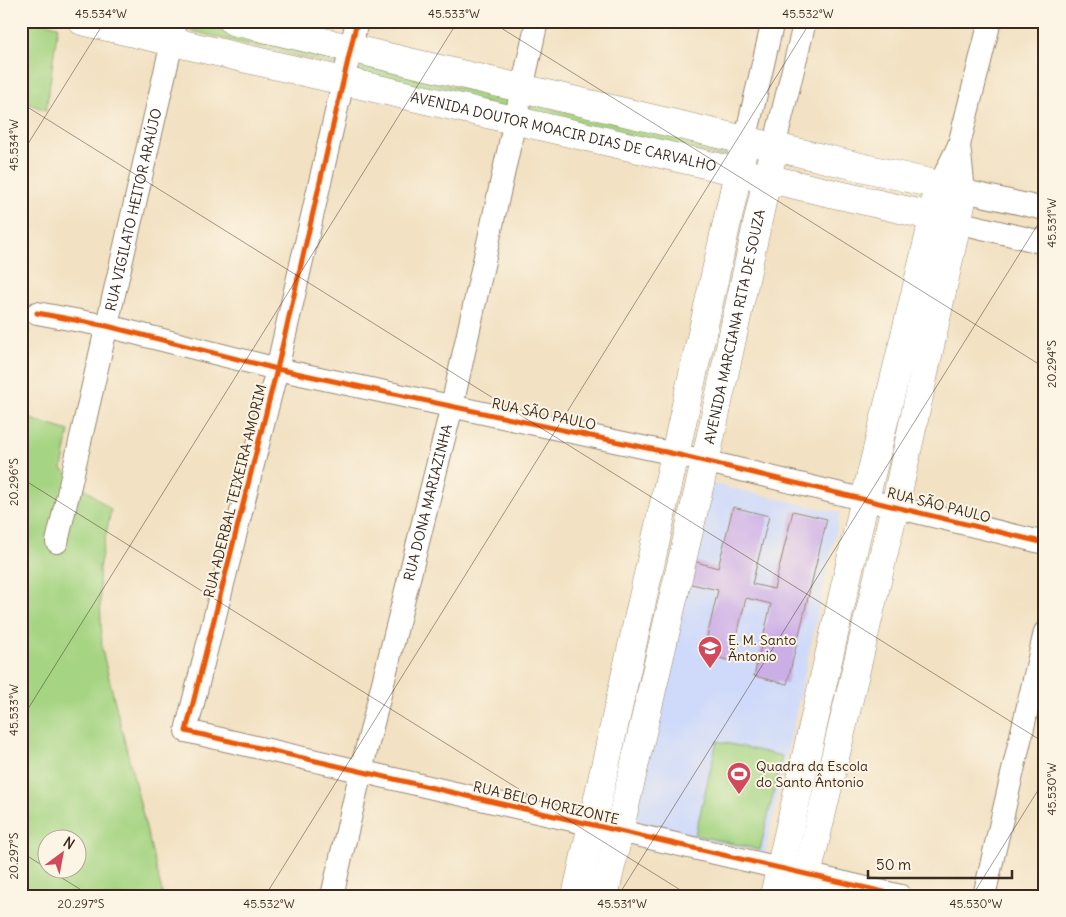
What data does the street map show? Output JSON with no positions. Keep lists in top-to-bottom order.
{
  "streets": {
    "street": [
      "AVENIDA DOUTOR MOACIR DIAS DE CARVALHO",
      "RUA VIGILATO HEITOR ARAÚJO",
      "AVENIDA MARCIANA RITA DE SOUZA",
      "RUA SÃO PAULO",
      "RUA ADERBAL TEIXEIRA AMORIM",
      "RUA DONA MARIAZINHA",
      "RUA BELO HORIZONTE"
    ]
  },
  "crossings": [
    ["AVENIDA DOUTOR MOACIR DIAS DE CARVALHO", "RUA VIGILATO HEITOR ARAÚJO"],
    ["AVENIDA DOUTOR MOACIR DIAS DE CARVALHO", "AVENIDA MARCIANA RITA DE SOUZA"],
    ["AVENIDA DOUTOR MOACIR DIAS DE CARVALHO", "RUA ADERBAL TEIXEIRA AMORIM"],
    ["AVENIDA DOUTOR MOACIR DIAS DE CARVALHO", "RUA DONA MARIAZINHA"],
    ["RUA VIGILATO HEITOR ARAÚJO", "RUA SÃO PAULO"],
    ["AVENIDA MARCIANA RITA DE SOUZA", "RUA SÃO PAULO"],
    ["AVENIDA MARCIANA RITA DE SOUZA", "RUA BELO HORIZONTE"],
    ["RUA SÃO PAULO", "RUA ADERBAL TEIXEIRA AMORIM"],
    ["RUA SÃO PAULO", "RUA DONA MARIAZINHA"],
    ["RUA ADERBAL TEIXEIRA AMORIM", "RUA BELO HORIZONTE"],
    ["RUA DONA MARIAZINHA", "RUA BELO HORIZONTE"]
  ],
  "places": {
    "school or university": ["E. M. Santo Ãntonio"],
    "sports": ["Quadra da Escola do Santo Ântonio"]
  },
  "scale_bar": "50 m",
  "north": "top right",
  "coordinates": [
    "45.534°W",
    "45.533°W",
    "45.532°W",
    "45.531°W",
    "20.294°S",
    "20.296°S",
    "45.530°W",
    "20.297°S"
  ]
}
